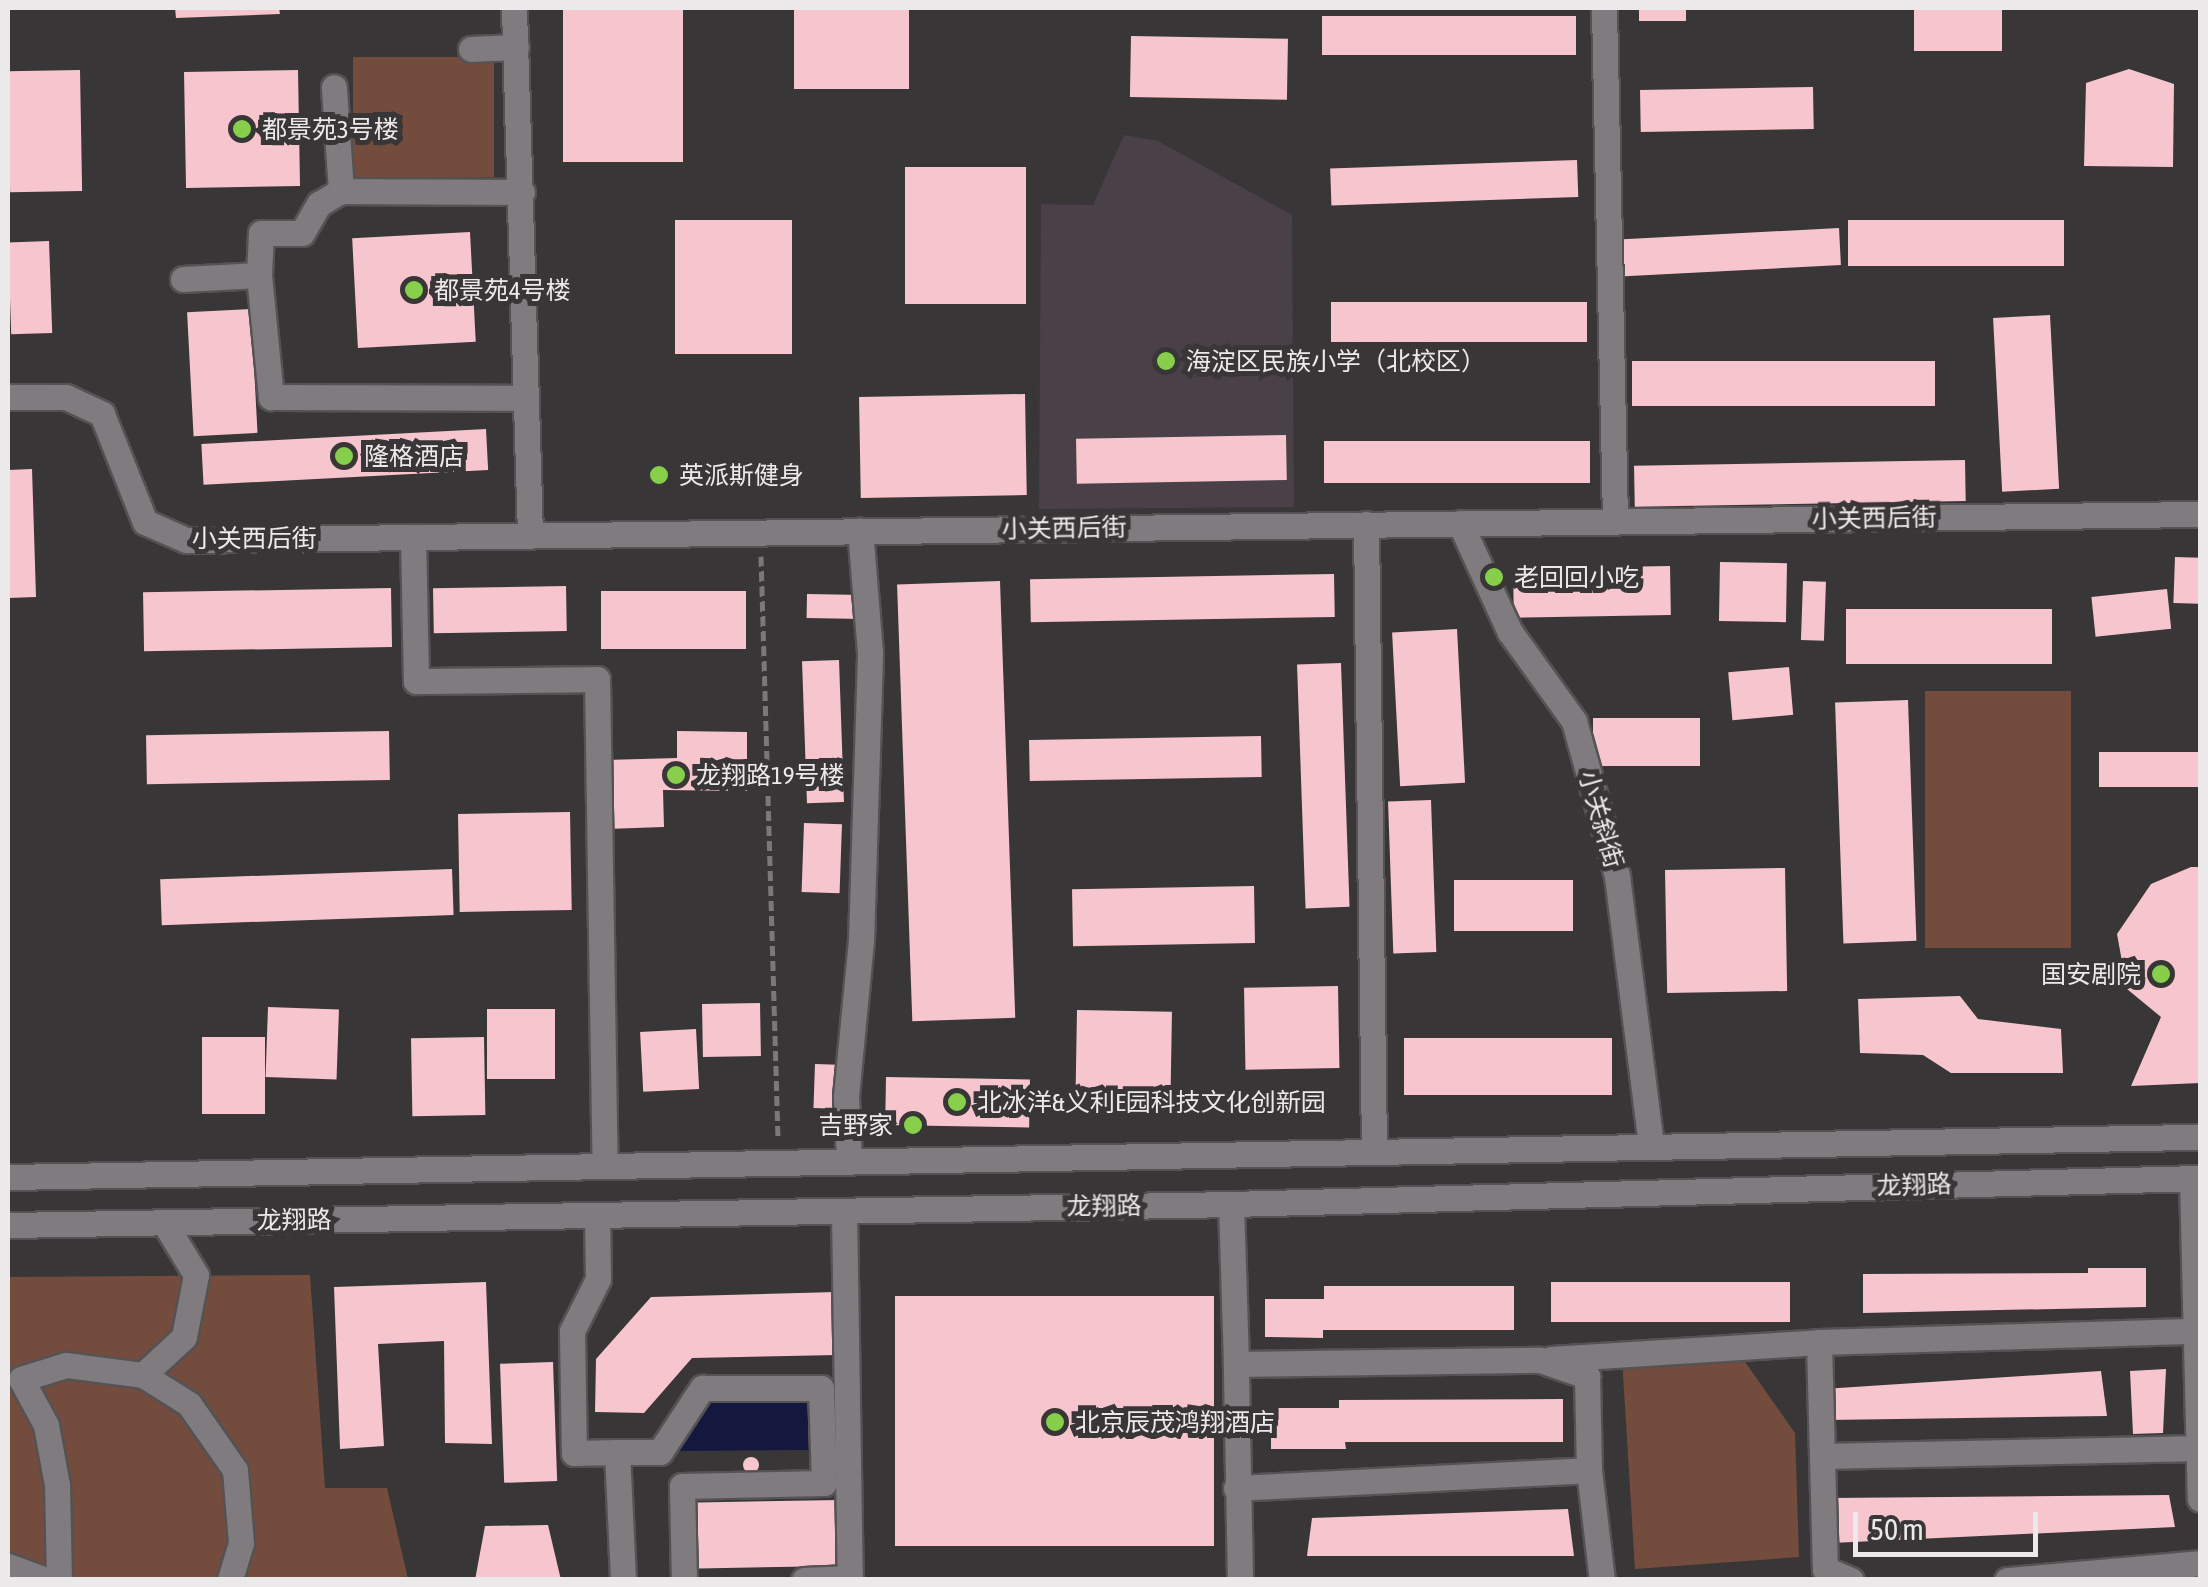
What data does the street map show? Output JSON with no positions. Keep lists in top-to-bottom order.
{
  "streets": {
    "street": ["小关西后街", "小关斜街", "龙翔路"]
  },
  "crossings": [
    ["小关西后街", "小关斜街"],
    ["小关斜街", "龙翔路"]
  ],
  "places": [
    "都景苑3号楼",
    "都景苑4号楼",
    "海淀区民族小学（北校区）",
    "隆格酒店",
    "英派斯健身",
    "老回回小吃",
    "龙翔路19号楼",
    "国安剧院",
    "北冰洋&义利E园科技文化创新园",
    "吉野家",
    "北京辰茂鸿翔酒店"
  ],
  "scale_bar": "50 m"
}
